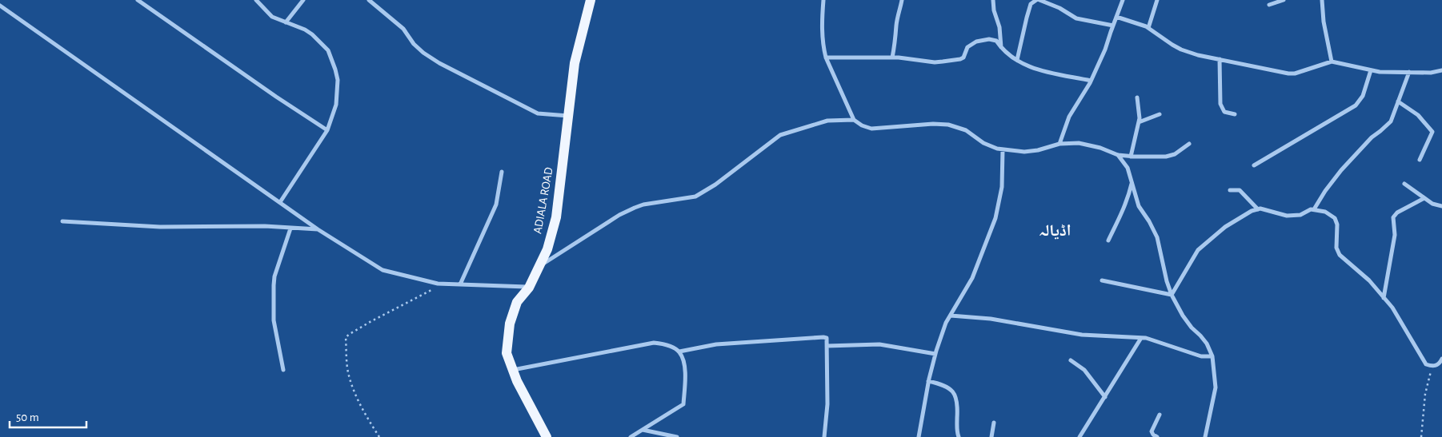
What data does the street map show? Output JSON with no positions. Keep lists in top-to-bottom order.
{
  "streets": {
    "main road": ["ADIALA ROAD"]
  },
  "districts": ["اڈیالہ"],
  "scale_bar": "50 m"
}
